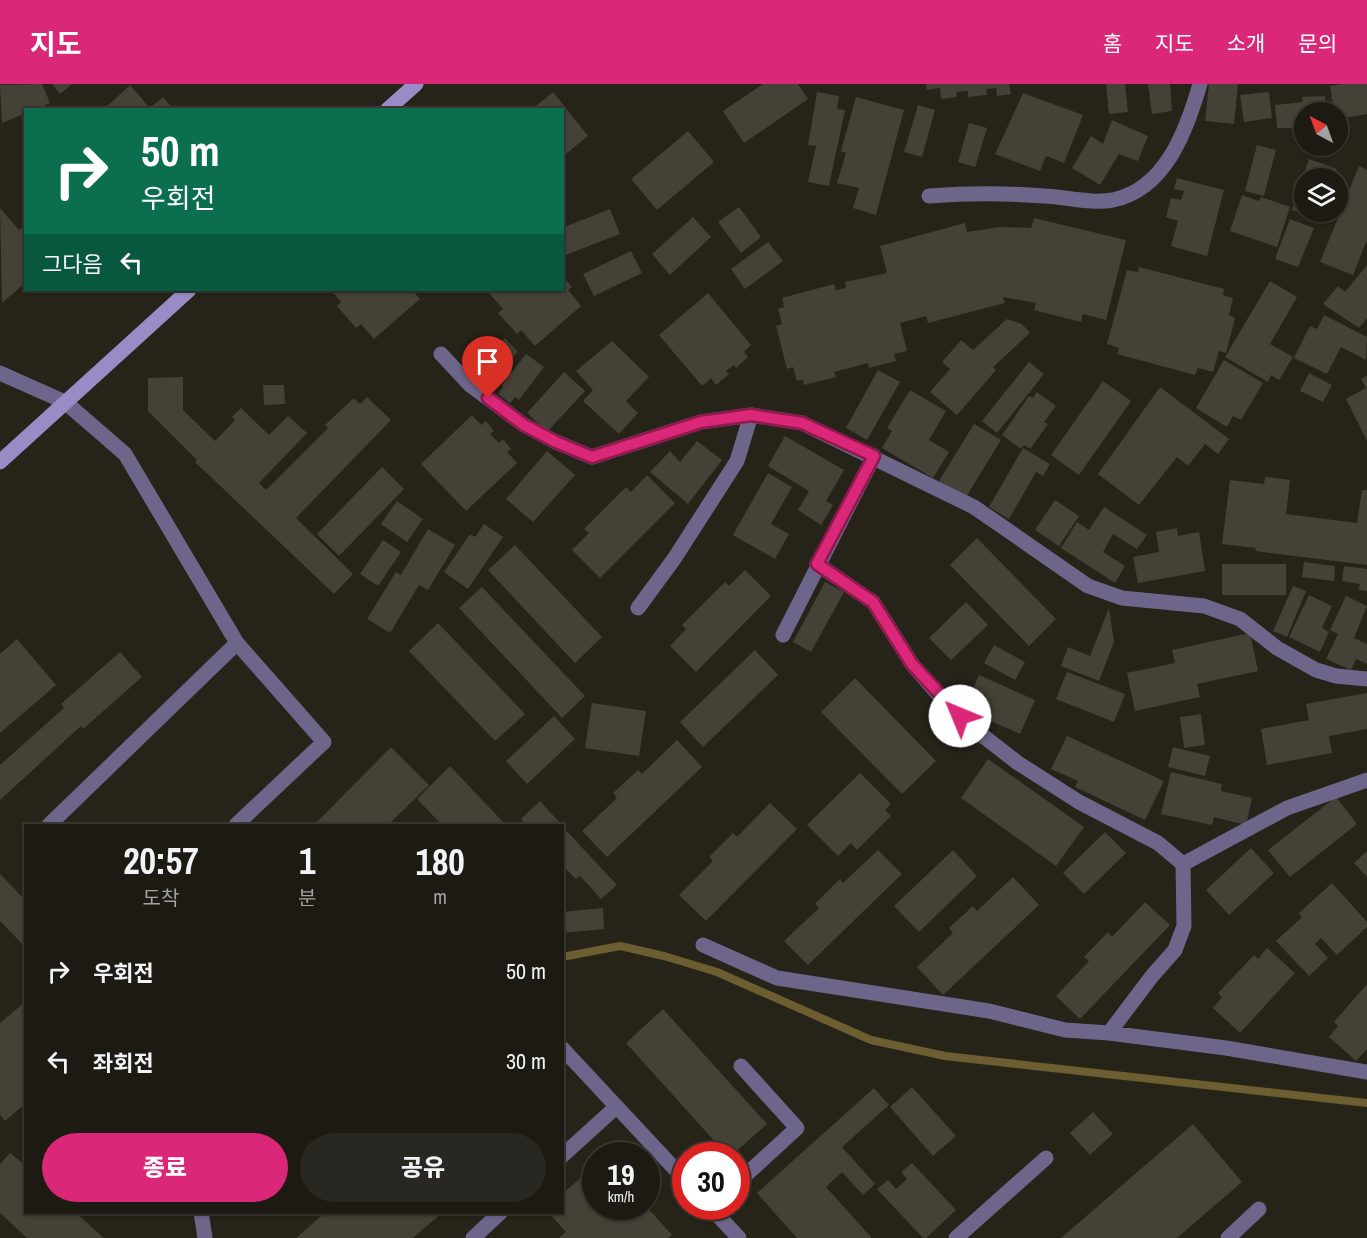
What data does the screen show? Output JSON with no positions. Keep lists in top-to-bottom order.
{
  "north": "top left",
  "page": {
    "header": "지도",
    "nav": [
      "홈",
      "지도",
      "소개",
      "문의"
    ],
    "turn": ["50 m", "우회전"],
    "then": "그다음",
    "eta": [
      "20:57",
      "도착",
      "1",
      "분",
      "180",
      "m"
    ],
    "list": [
      {
        "name": "우회전",
        "value": "50 m"
      },
      {
        "name": "좌회전",
        "value": "30 m"
      }
    ],
    "buttons": ["종료", "공유"],
    "speed": "19 km/h",
    "limit": "30"
  }
}
